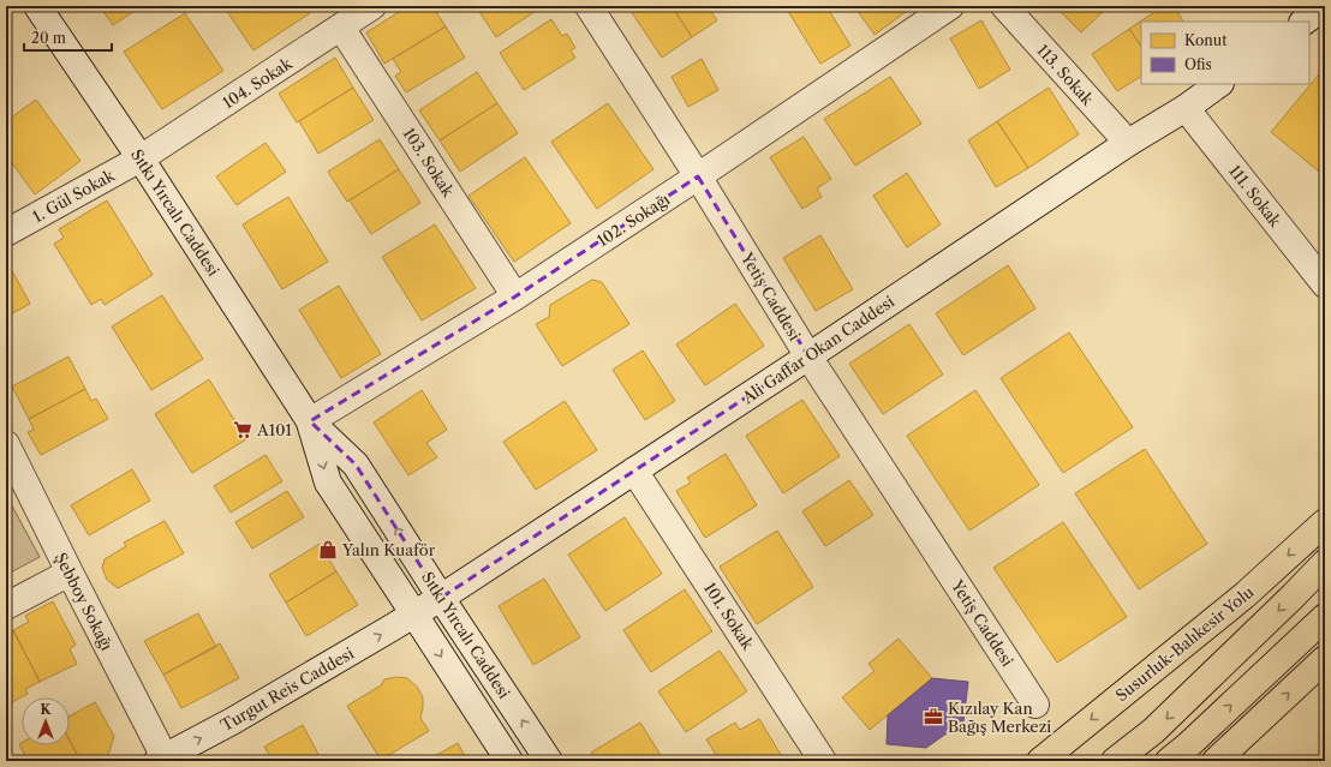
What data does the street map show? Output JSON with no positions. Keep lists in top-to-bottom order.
{
  "streets": {
    "highway": ["Susurluk-Balıkesir Yolu"],
    "street": [
      "113. Sokak",
      "104. Sokak",
      "103. Sokak",
      "1. Gül Sokak",
      "111. Sokak",
      "Sıtkı Yırcalı Caddesi",
      "102. Sokağı",
      "Yetiş Caddesi",
      "Ali Gaffar Okan Caddesi",
      "Şebboy Sokağı",
      "101. Sokak",
      "Turgut Reis Caddesi"
    ]
  },
  "crossings": [
    ["113. Sokak", "Ali Gaffar Okan Caddesi"],
    ["104. Sokak", "103. Sokak"],
    ["104. Sokak", "1. Gül Sokak"],
    ["104. Sokak", "Sıtkı Yırcalı Caddesi"],
    ["103. Sokak", "102. Sokağı"],
    ["1. Gül Sokak", "Sıtkı Yırcalı Caddesi"],
    ["111. Sokak", "Ali Gaffar Okan Caddesi"],
    ["Sıtkı Yırcalı Caddesi", "102. Sokağı"],
    ["Sıtkı Yırcalı Caddesi", "Ali Gaffar Okan Caddesi"],
    ["Sıtkı Yırcalı Caddesi", "Turgut Reis Caddesi"],
    ["102. Sokağı", "Yetiş Caddesi"],
    ["Yetiş Caddesi", "Ali Gaffar Okan Caddesi"],
    ["Ali Gaffar Okan Caddesi", "101. Sokak"],
    ["Ali Gaffar Okan Caddesi", "Turgut Reis Caddesi"],
    ["Şebboy Sokağı", "Turgut Reis Caddesi"]
  ],
  "one_way": ["Turgut Reis Caddesi"],
  "places": {
    "supermarket": ["A101"],
    "shop": ["Yalın Kuaför"],
    "office": ["Kızılay Kan Bağış Merkezi"]
  },
  "legend": ["Konut", "Ofis"],
  "scale_bar": "20 m",
  "north": "top"
}
